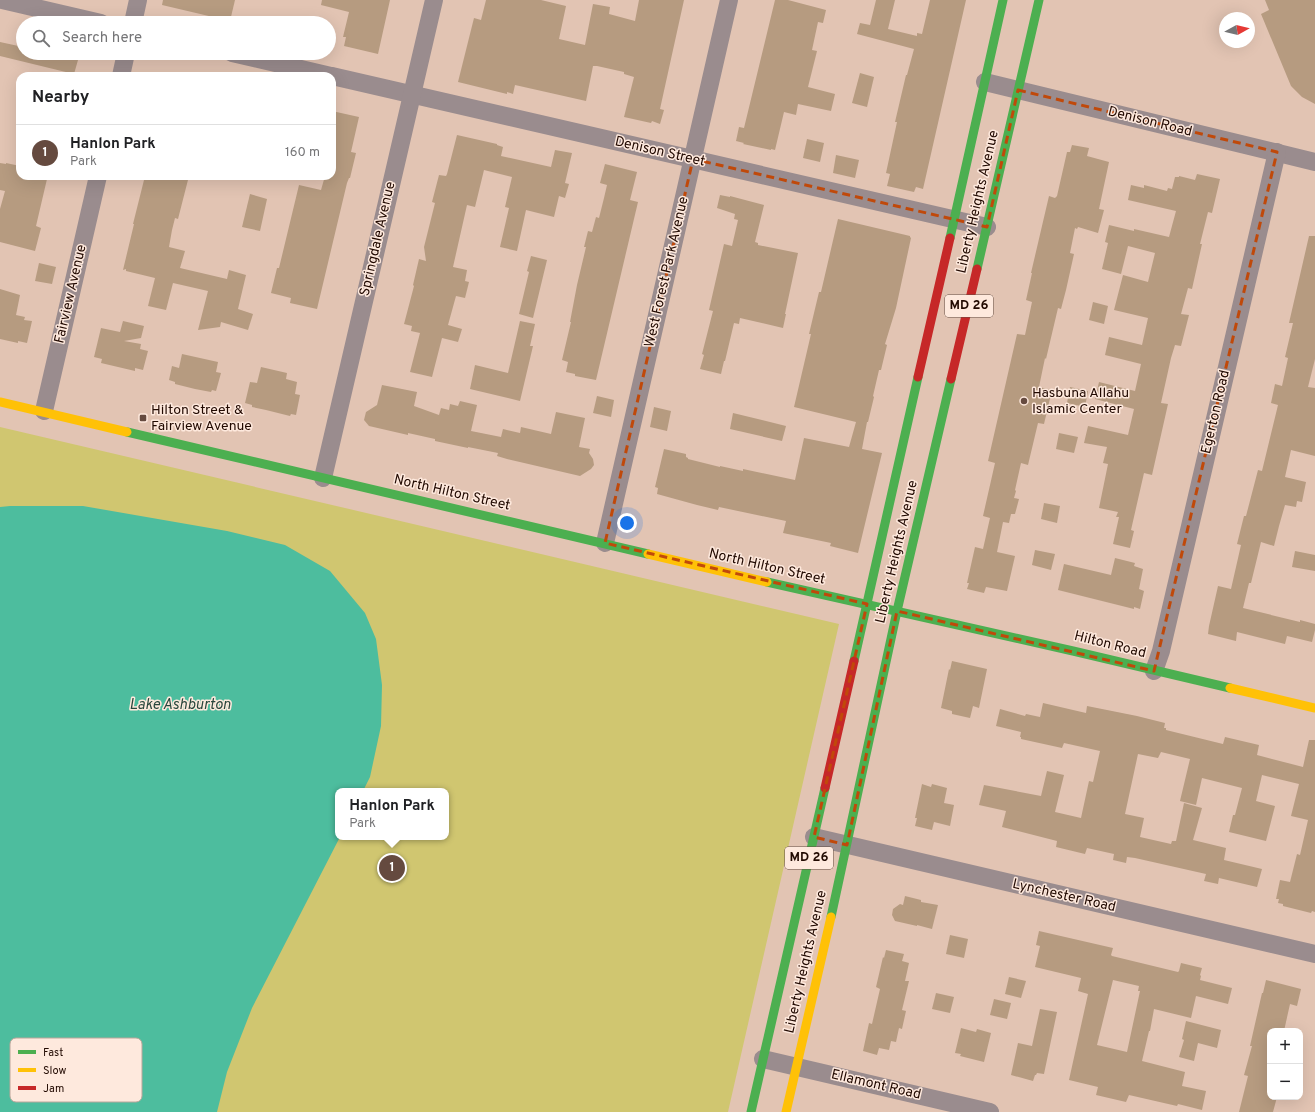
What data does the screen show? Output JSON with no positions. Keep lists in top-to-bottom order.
{
  "streets": {
    "main road": [
      "Liberty Heights Avenue",
      "MD 26",
      "North Hilton Street",
      "Hilton Road"
    ],
    "street": [
      "Denison Road",
      "Denison Street",
      "Springdale Avenue",
      "West Forest Park Avenue",
      "Fairview Avenue",
      "Egerton Road",
      "Lynchester Road",
      "Ellamont Road"
    ]
  },
  "crossings": [
    ["Denison Road", "Liberty Heights Avenue"],
    ["Denison Road", "Egerton Road"],
    ["Denison Street", "Liberty Heights Avenue"],
    ["Denison Street", "Springdale Avenue"],
    ["Denison Street", "West Forest Park Avenue"],
    ["Liberty Heights Avenue", "North Hilton Street"],
    ["Liberty Heights Avenue", "Hilton Road"],
    ["Liberty Heights Avenue", "Lynchester Road"],
    ["Liberty Heights Avenue", "Ellamont Road"],
    ["Springdale Avenue", "North Hilton Street"],
    ["West Forest Park Avenue", "North Hilton Street"],
    ["Fairview Avenue", "North Hilton Street"],
    ["Egerton Road", "Hilton Road"],
    ["North Hilton Street", "Hilton Road"]
  ],
  "water": ["Lake Ashburton"],
  "places": {
    "other": ["Hasbuna Allahu Islamic Center"],
    "transit": ["Hilton Street & Fairview Avenue"]
  },
  "legend": ["Fast", "Slow", "Jam"],
  "north": "right",
  "page": {
    "search": "Search here",
    "heading": "Nearby",
    "list": [
      {
        "mark": "1",
        "name": "Hanlon Park",
        "note": "Park",
        "value": "160 m"
      }
    ],
    "popup": ["Hanlon Park", "Park"],
    "pins": "1",
    "map_buttons": ["+", "−"]
  }
}
